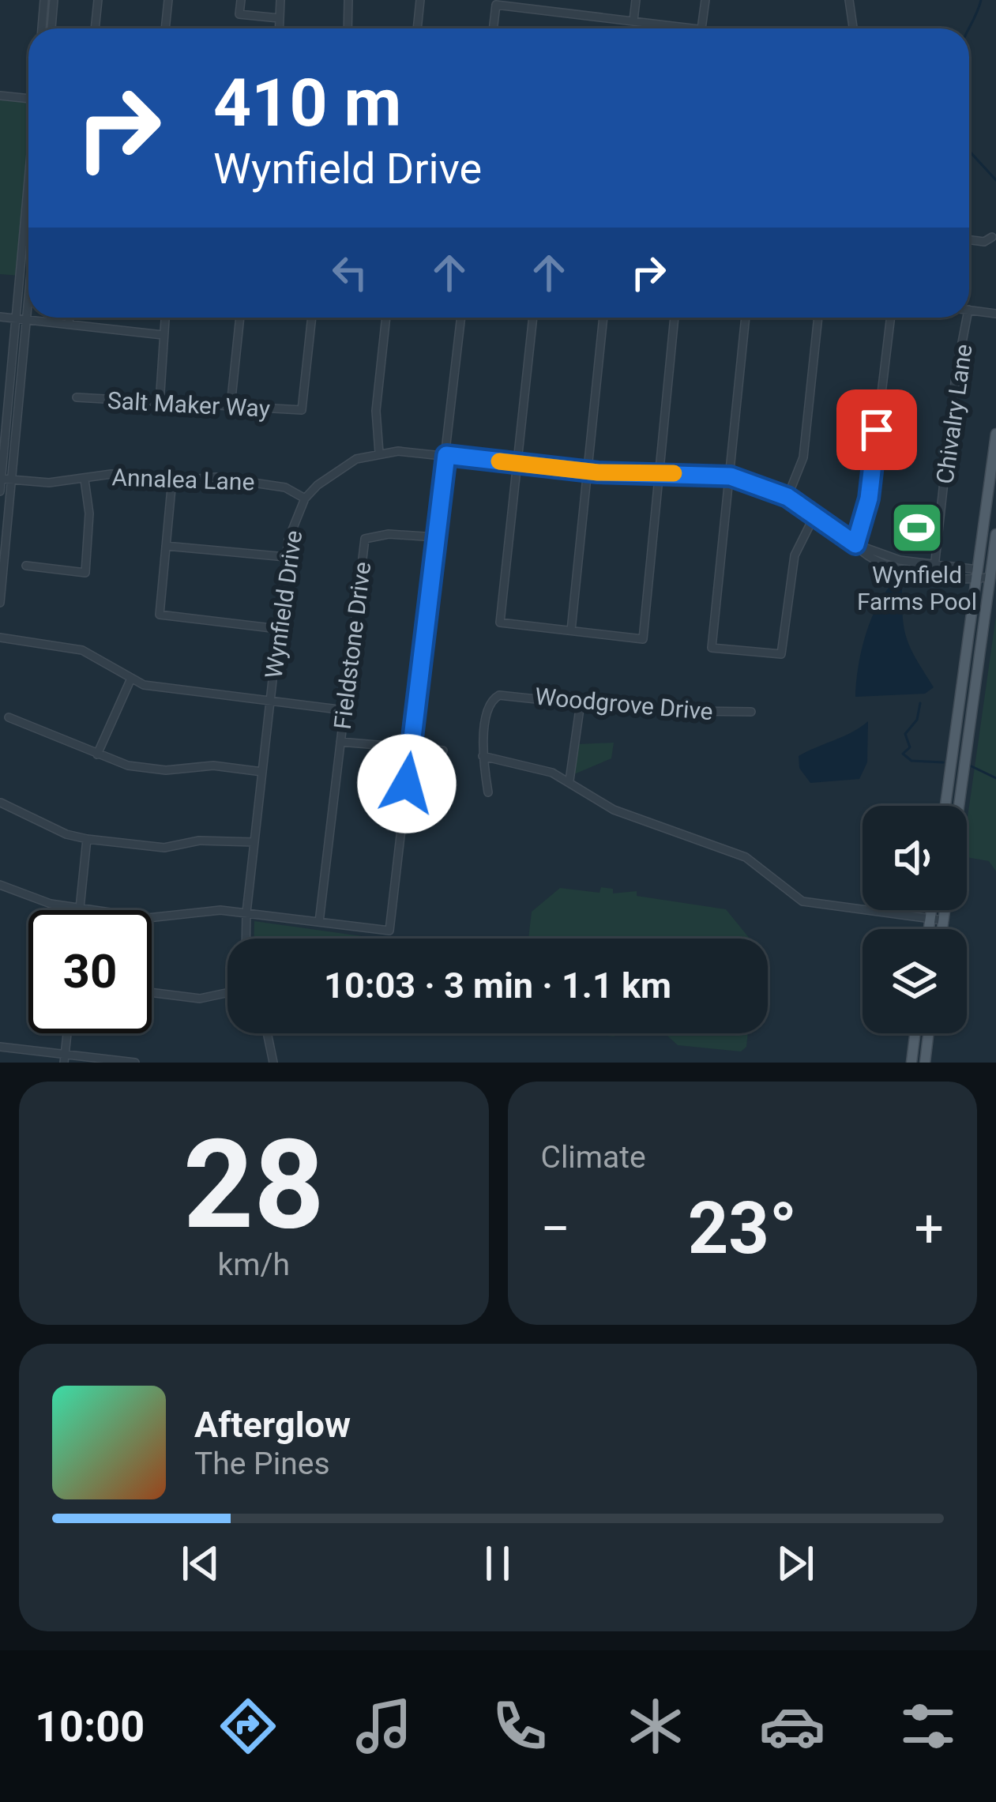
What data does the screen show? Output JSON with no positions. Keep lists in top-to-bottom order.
{
  "streets": {
    "street": [
      "Salt Maker Way",
      "Chivalry Lane",
      "Annalea Lane",
      "Wynfield Drive",
      "Fieldstone Drive",
      "Woodgrove Drive"
    ]
  },
  "crossings": [
    ["Chivalry Lane", "Wynfield Drive"],
    ["Annalea Lane", "Wynfield Drive"]
  ],
  "places": {
    "sports": ["Wynfield Farms Pool"]
  },
  "page": {
    "turn": ["410 m", "Wynfield Drive"],
    "limit": "30",
    "trip": "10:03 · 3 min · 1.1 km",
    "tile": [
      ["28", "km/h"],
      "Climate"
    ],
    "heat": ["−", "23°", "+"],
    "song": ["Afterglow", "The Pines"],
    "tabs": "10:00"
  }
}
